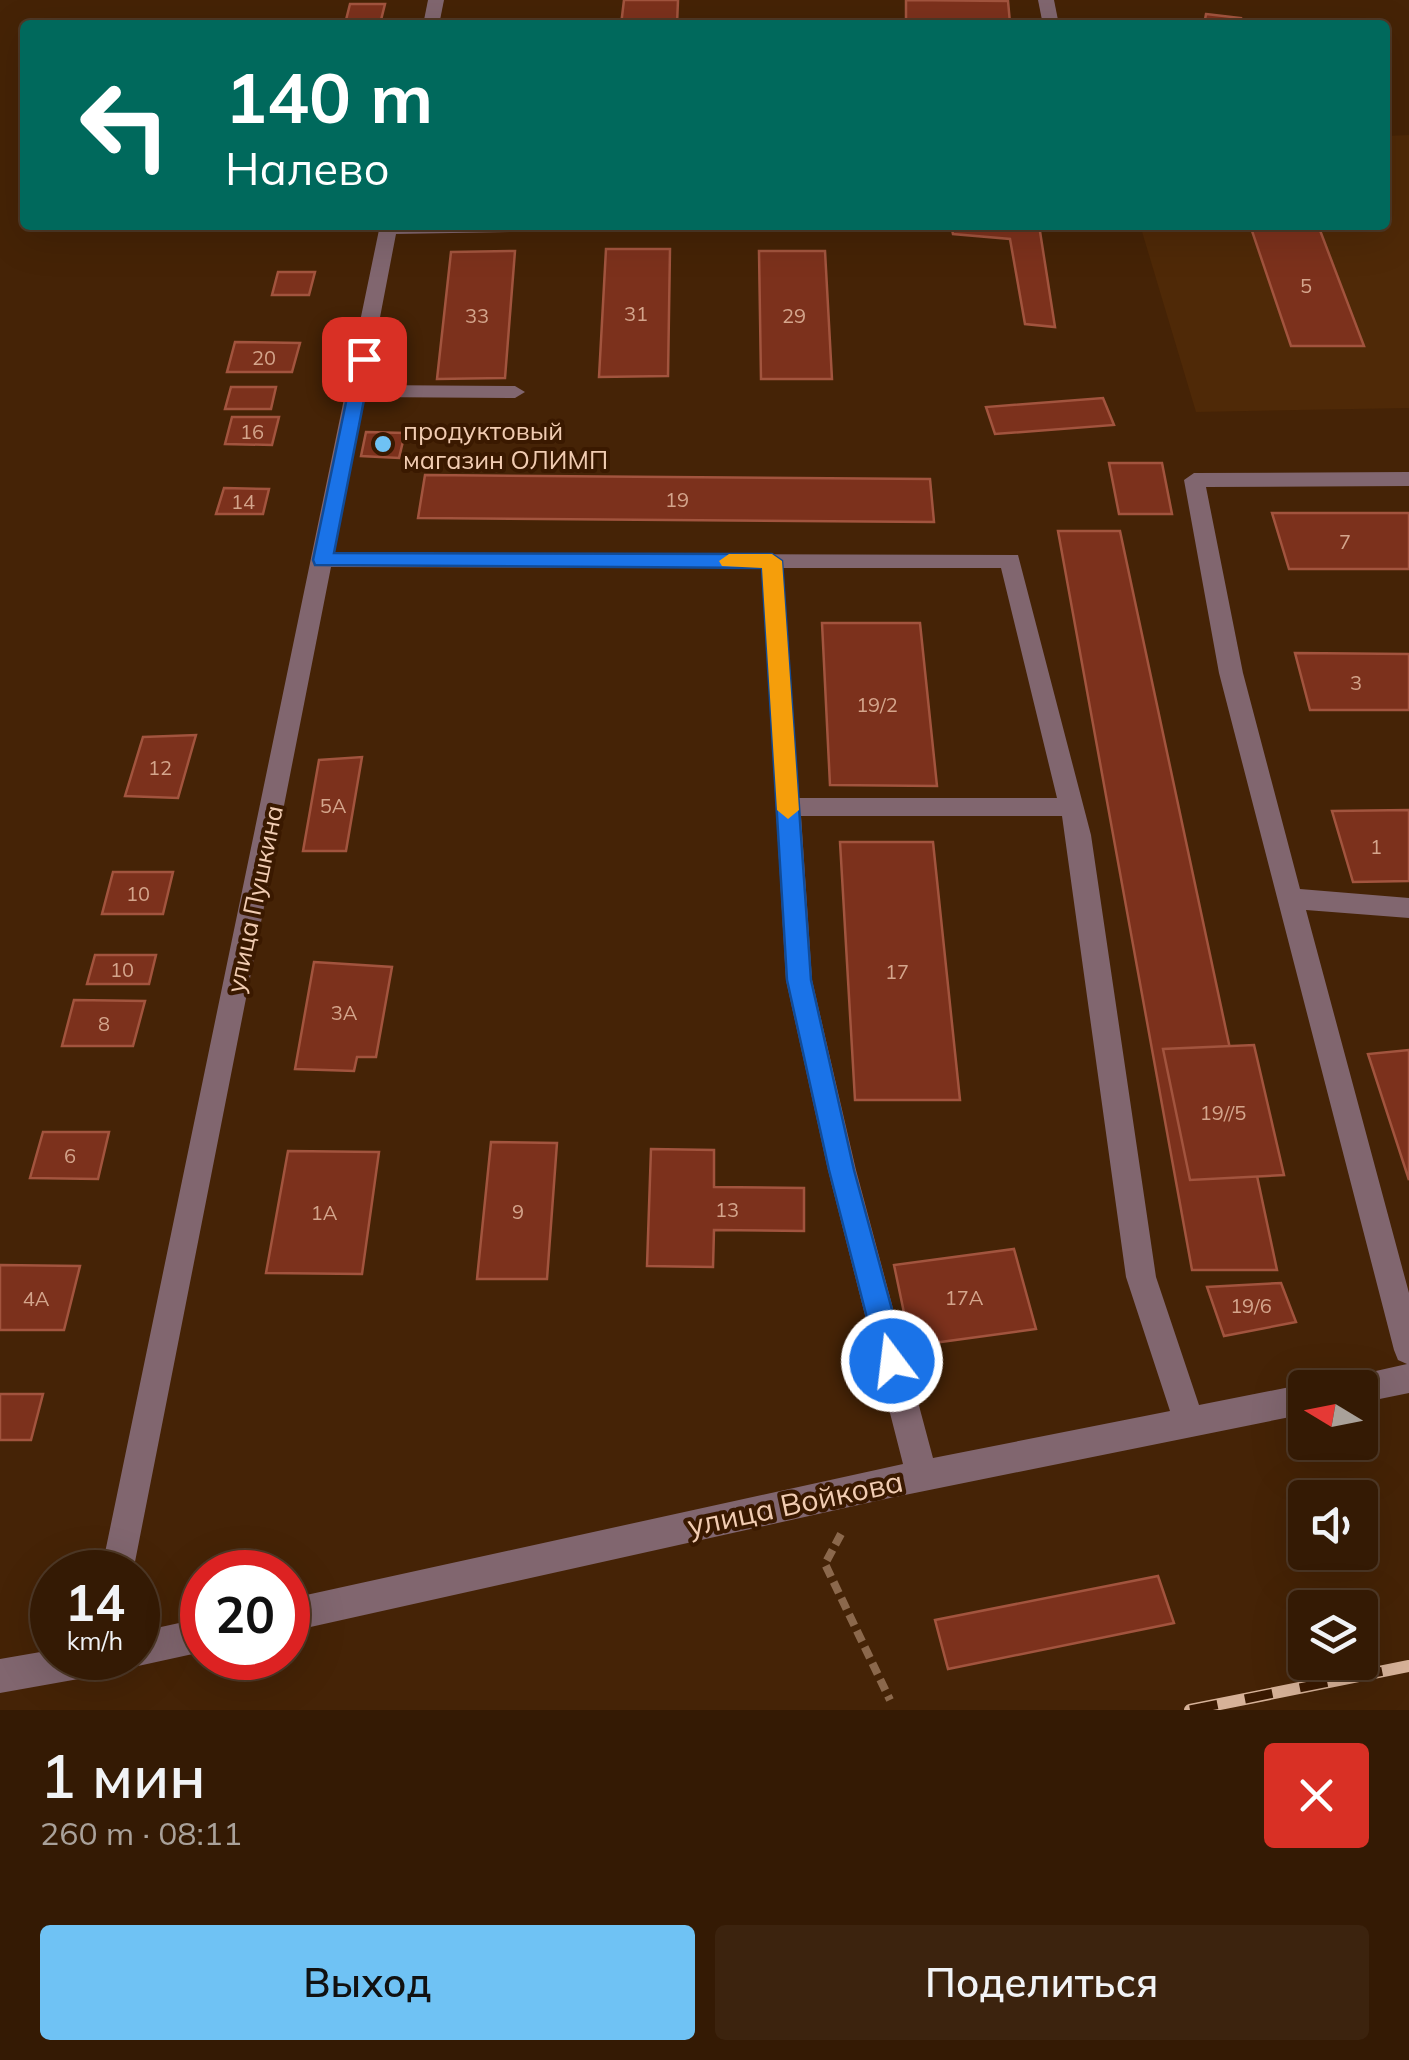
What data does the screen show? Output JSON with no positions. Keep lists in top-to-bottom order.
{
  "streets": {
    "street": ["улица Пушкина", "улица Войкова"]
  },
  "places": ["продуктовый магазин ОЛИМП"],
  "house_numbers": [
    "5",
    "31",
    "33",
    "29",
    "20",
    "16",
    "19",
    "14",
    "7",
    "3",
    "19/2",
    "12",
    "5А",
    "1",
    "10",
    "10",
    "17",
    "3А",
    "8",
    "19//5",
    "6",
    "13",
    "9",
    "1А",
    "17А",
    "4А",
    "19/6"
  ],
  "north": "left",
  "page": {
    "turn": ["140 m", "Налево"],
    "speed": "14 km/h",
    "limit": "20",
    "heading": ["1 мин", "260 m · 08:11"],
    "buttons": ["Выход", "Поделиться"]
  }
}
